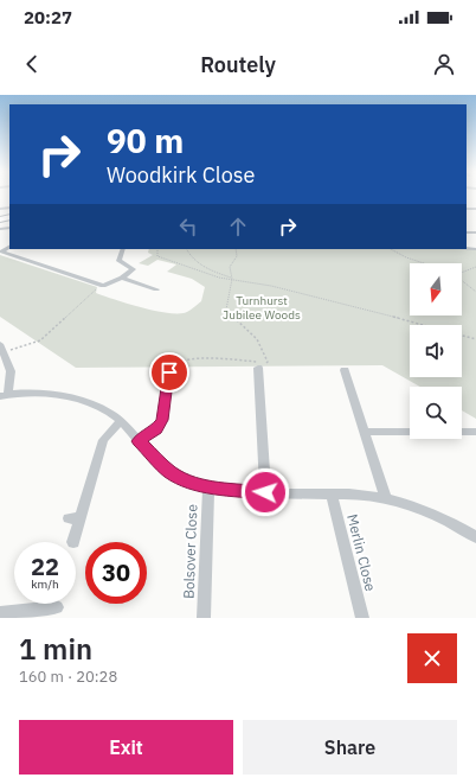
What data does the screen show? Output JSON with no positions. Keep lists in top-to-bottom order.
{
  "streets": {
    "street": ["Bolsover Close", "Merlin Close"]
  },
  "parks": ["Turnhurst Jubilee Woods"],
  "north": "bottom",
  "page": {
    "status": "20:27",
    "header": "Routely",
    "turn": ["90 m", "Woodkirk Close"],
    "speed": "22 km/h",
    "limit": "30",
    "heading": ["1 min", "160 m · 20:28"],
    "buttons": ["Exit", "Share"]
  }
}
